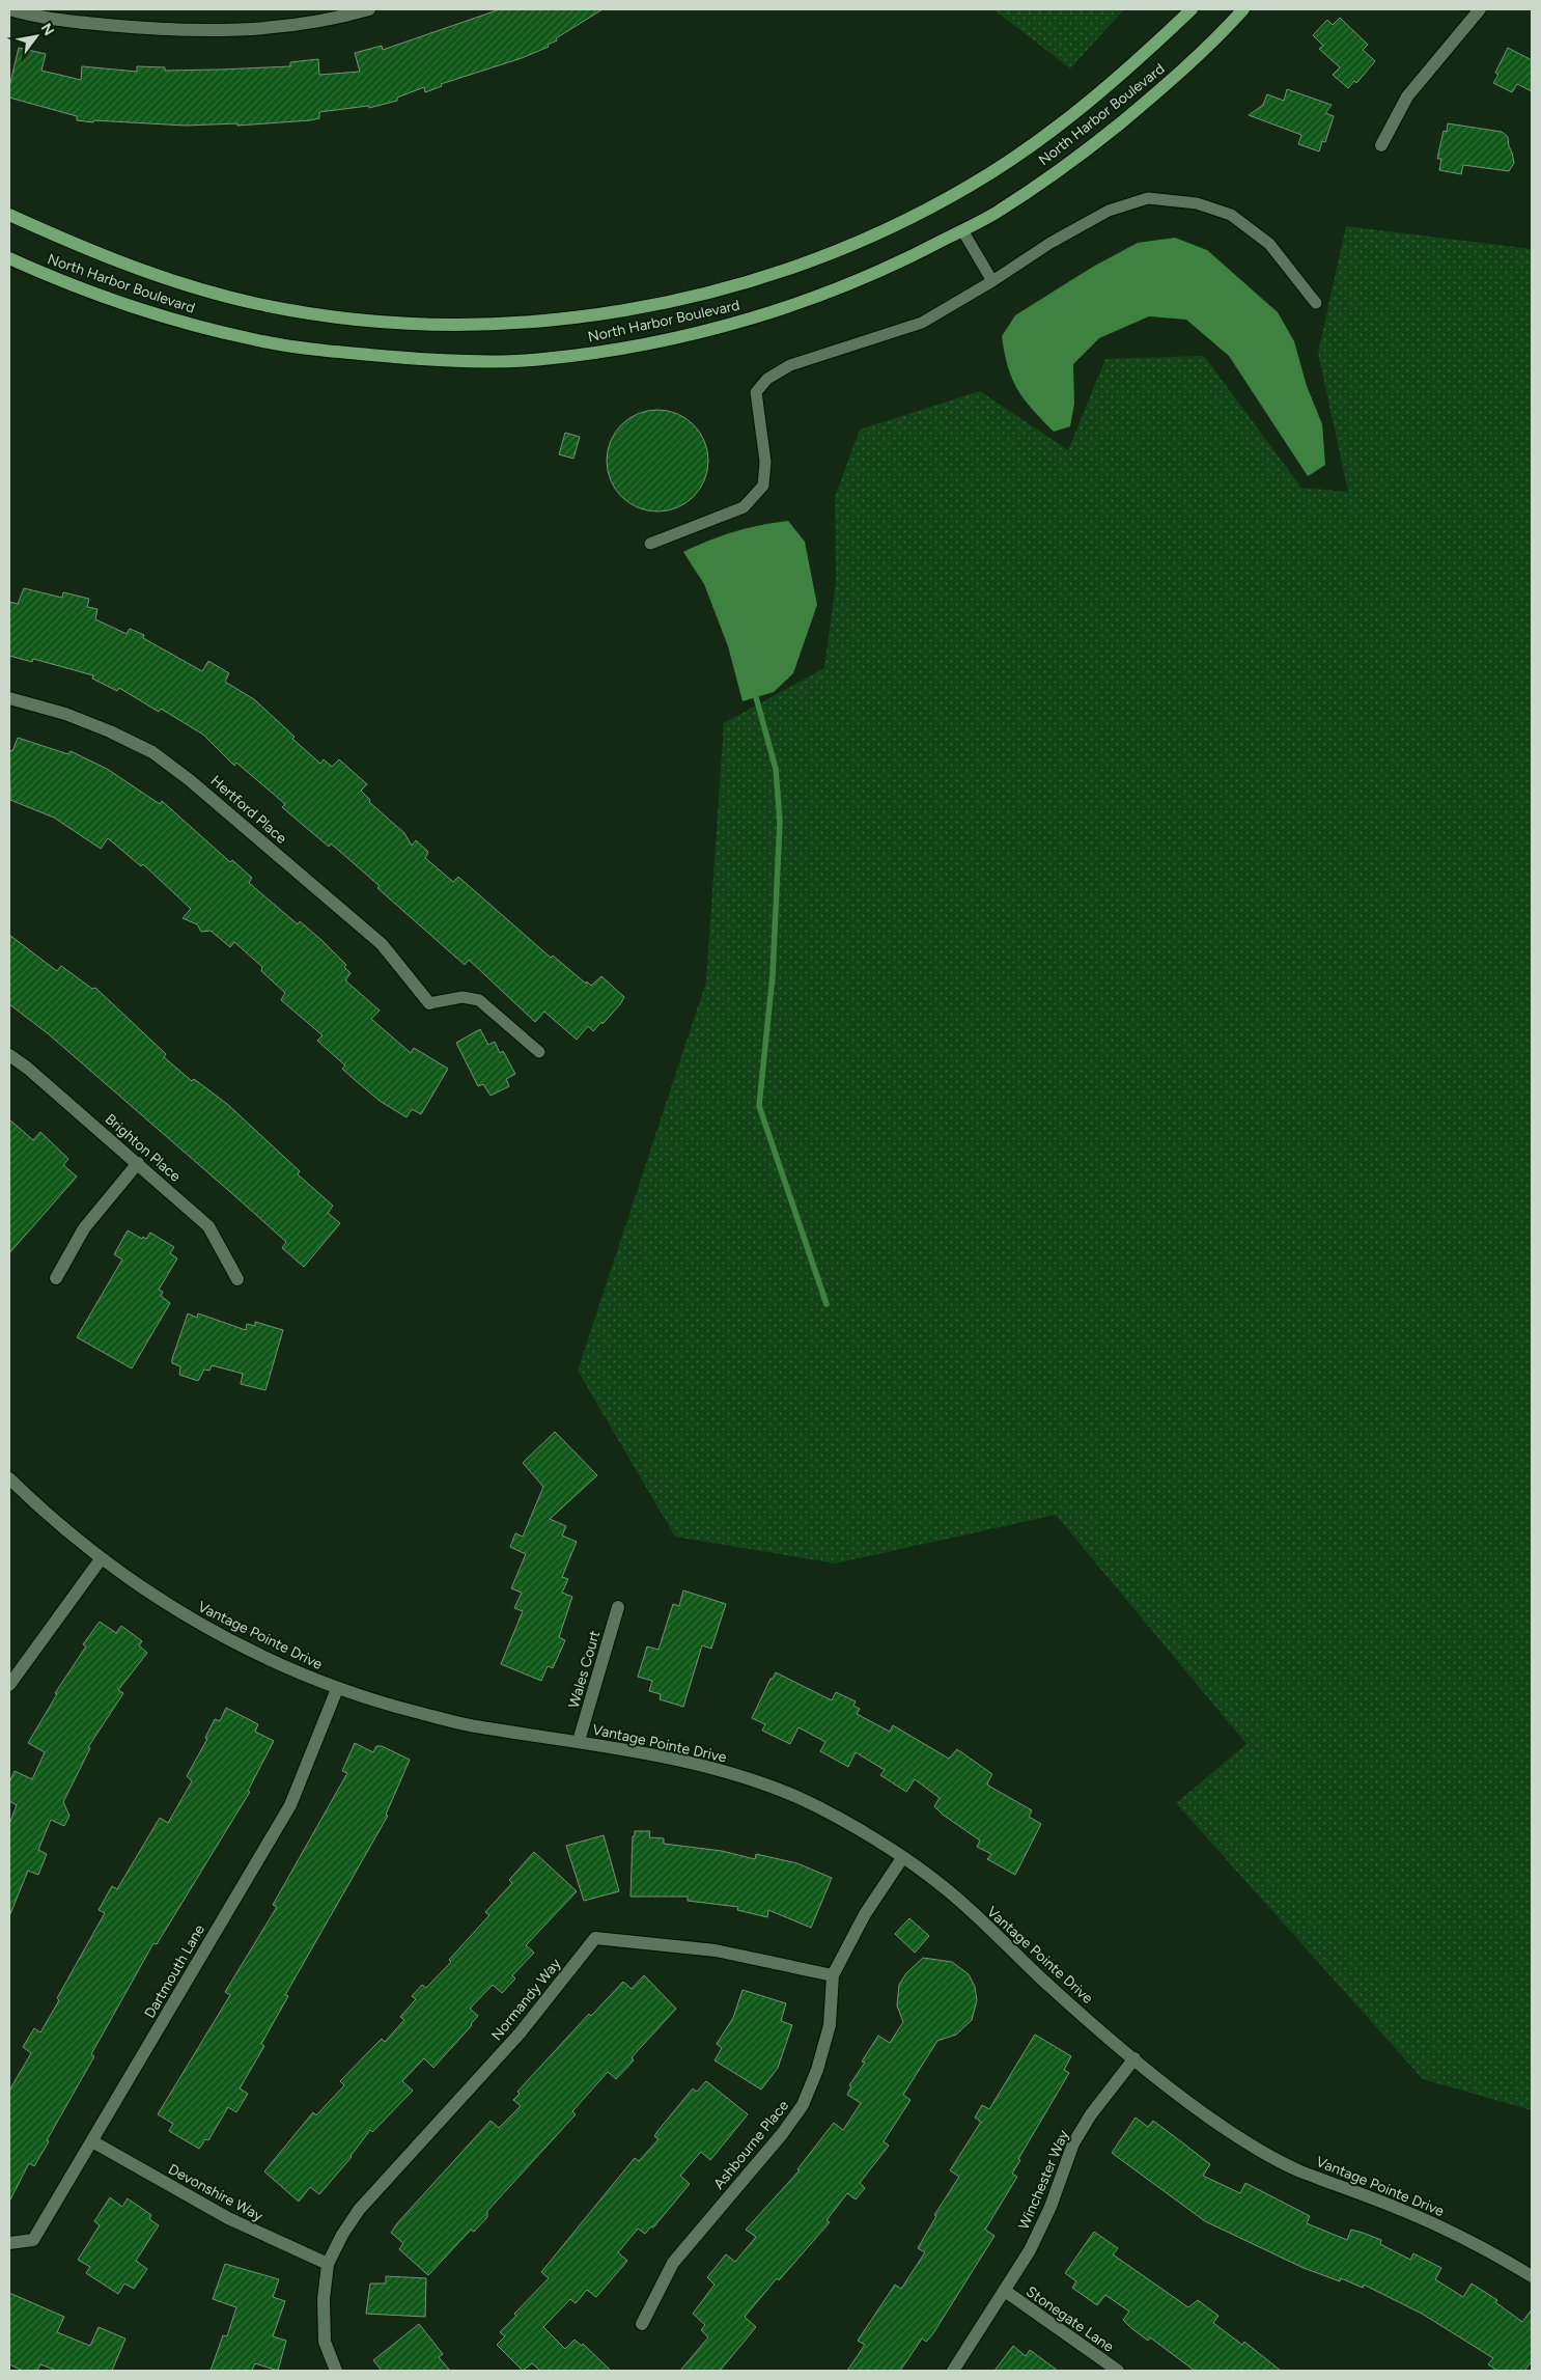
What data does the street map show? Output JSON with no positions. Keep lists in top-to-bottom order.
{
  "streets": {
    "main road": ["North Harbor Boulevard"],
    "street": [
      "Hertford Place",
      "Brighton Place",
      "Vantage Pointe Drive",
      "Wales Court",
      "Dartmouth Lane",
      "Normandy Way",
      "Ashbourne Place",
      "Winchester Way",
      "Devonshire Way",
      "Stonegate Lane"
    ]
  },
  "crossings": [
    ["Vantage Pointe Drive", "Wales Court"],
    ["Vantage Pointe Drive", "Dartmouth Lane"],
    ["Vantage Pointe Drive", "Ashbourne Place"],
    ["Vantage Pointe Drive", "Winchester Way"],
    ["Dartmouth Lane", "Devonshire Way"],
    ["Normandy Way", "Ashbourne Place"],
    ["Normandy Way", "Devonshire Way"],
    ["Winchester Way", "Stonegate Lane"]
  ],
  "north": "top right"
}
